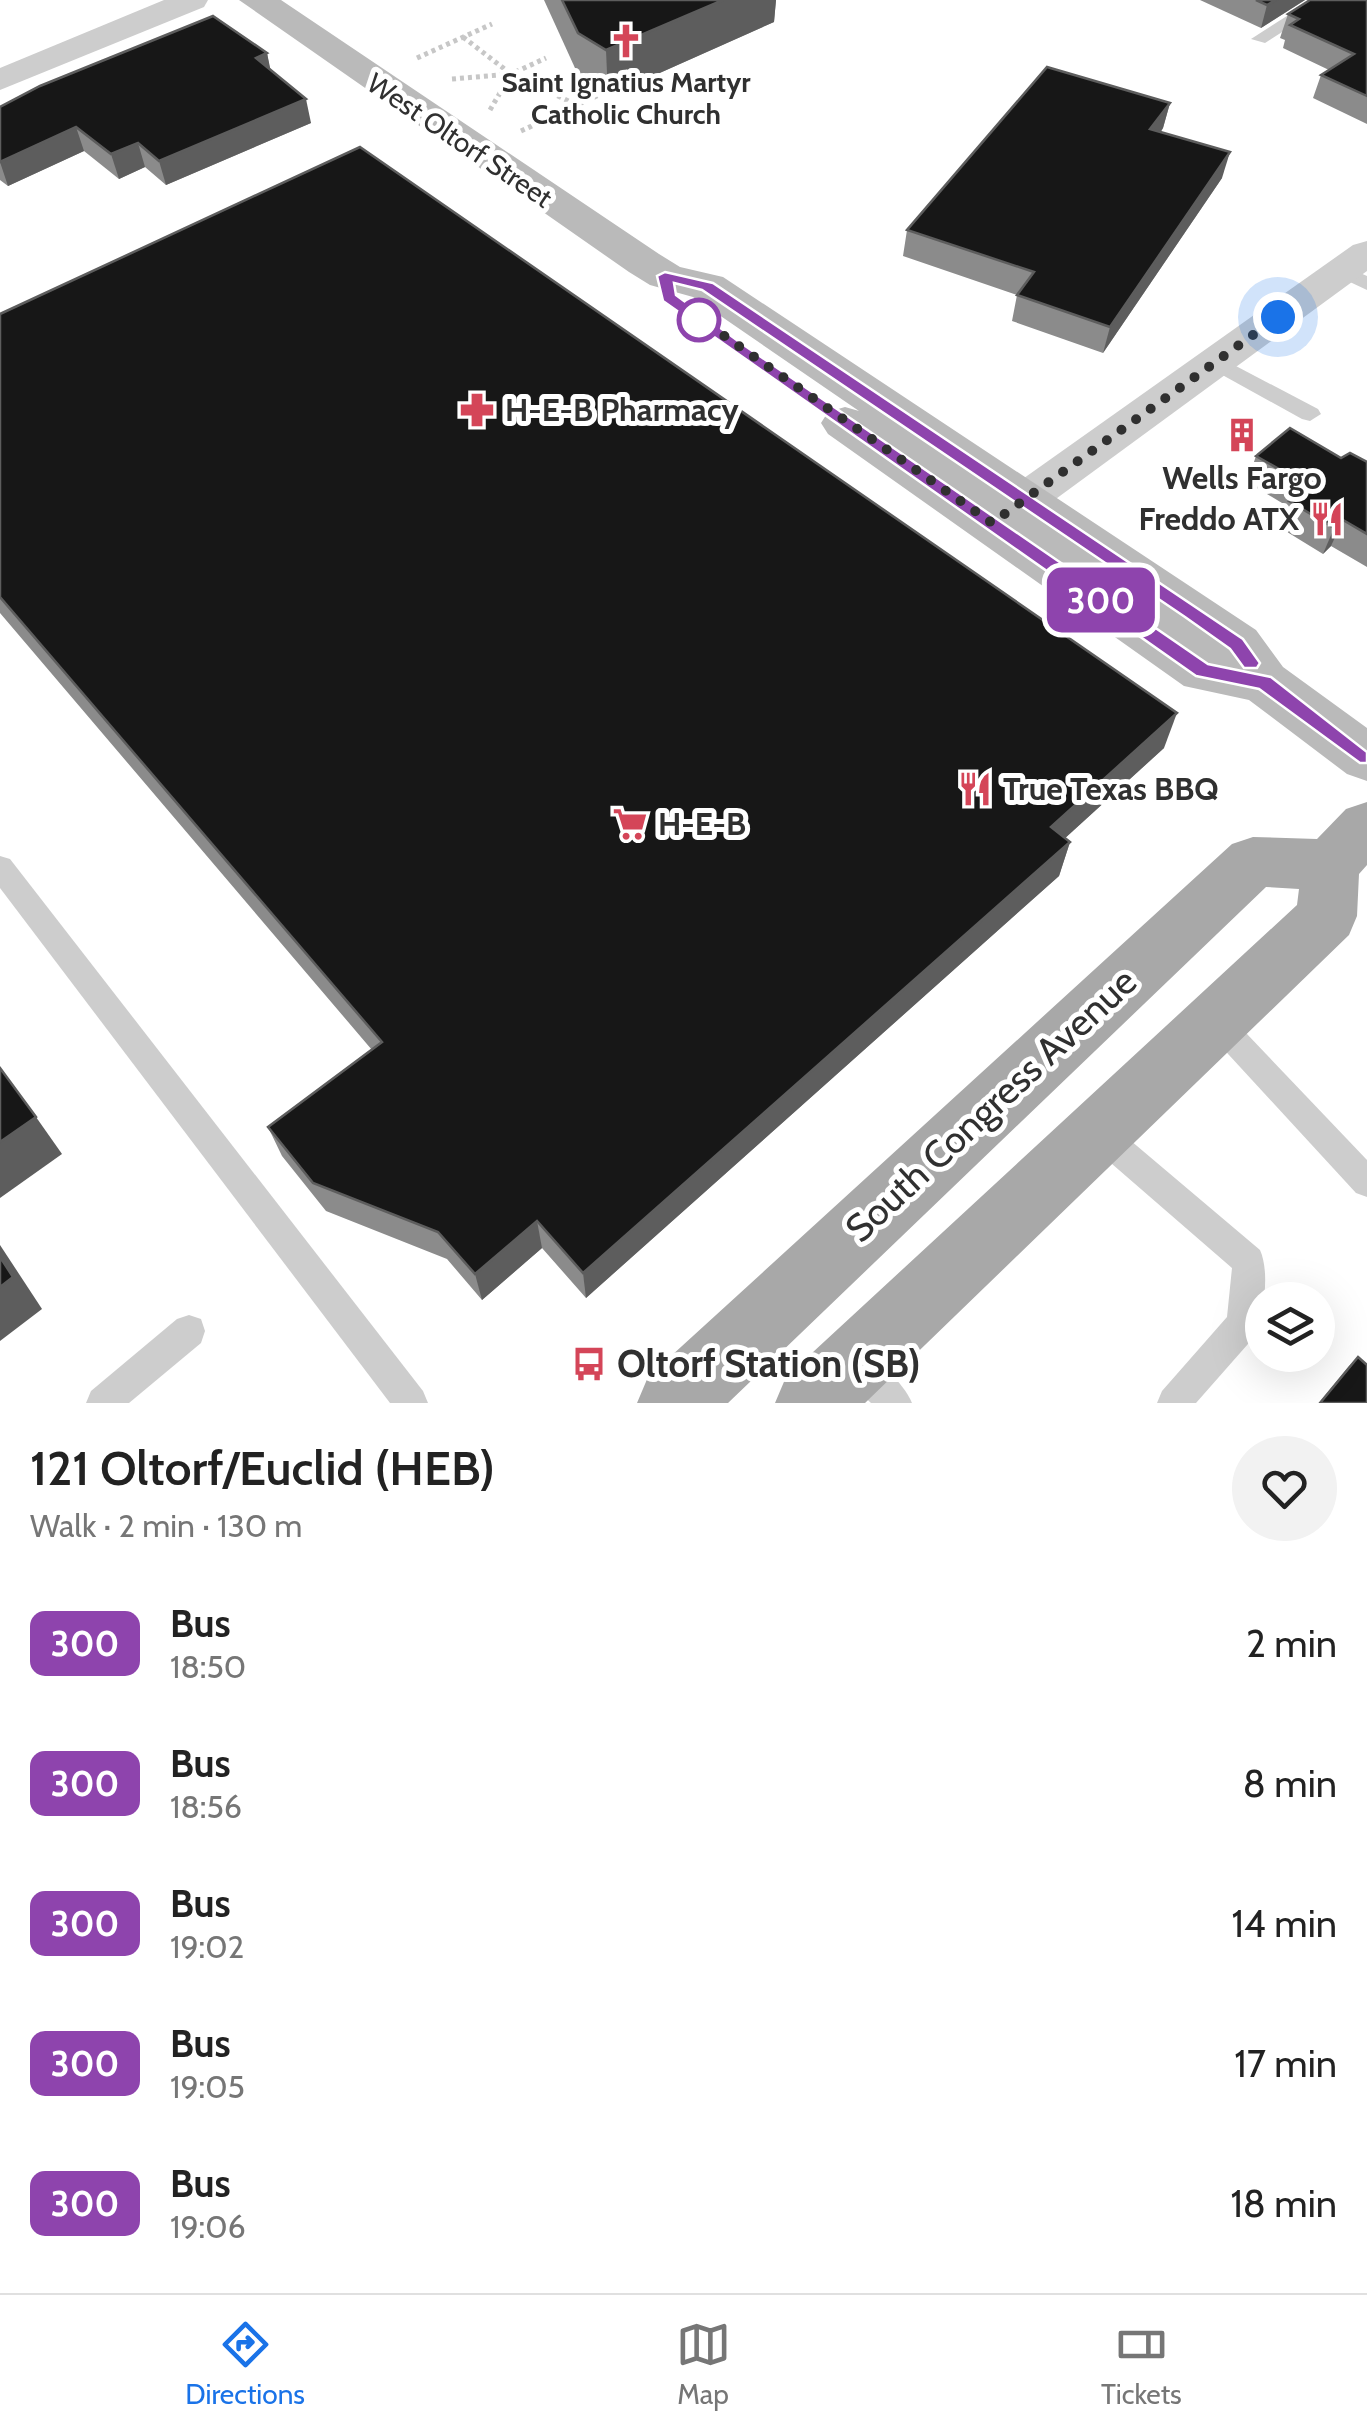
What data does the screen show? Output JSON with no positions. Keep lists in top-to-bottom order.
{
  "streets": {
    "main road": ["West Oltorf Street", "South Congress Avenue"]
  },
  "places": {
    "church": ["Saint Ignatius Martyr Catholic Church"],
    "pharmacy": ["H-E-B Pharmacy"],
    "building": ["Wells Fargo"],
    "restaurant": ["Freddo ATX", "True Texas BBQ"],
    "supermarket": ["H-E-B"],
    "bus stop": ["Oltorf Station (SB)"]
  },
  "lines": ["bus line 300"],
  "page": {
    "on_map": "300",
    "heading": ["121 Oltorf/Euclid (HEB)", "Walk · 2 min · 130 m"],
    "list": [
      {
        "mark": "300",
        "name": "Bus",
        "note": "18:50",
        "value": "2 min"
      },
      {
        "mark": "300",
        "name": "Bus",
        "note": "18:56",
        "value": "8 min"
      },
      {
        "mark": "300",
        "name": "Bus",
        "note": "19:02",
        "value": "14 min"
      },
      {
        "mark": "300",
        "name": "Bus",
        "note": "19:05",
        "value": "17 min"
      },
      {
        "mark": "300",
        "name": "Bus",
        "note": "19:06",
        "value": "18 min"
      }
    ],
    "tabs": ["Directions", "Map", "Tickets"]
  }
}
